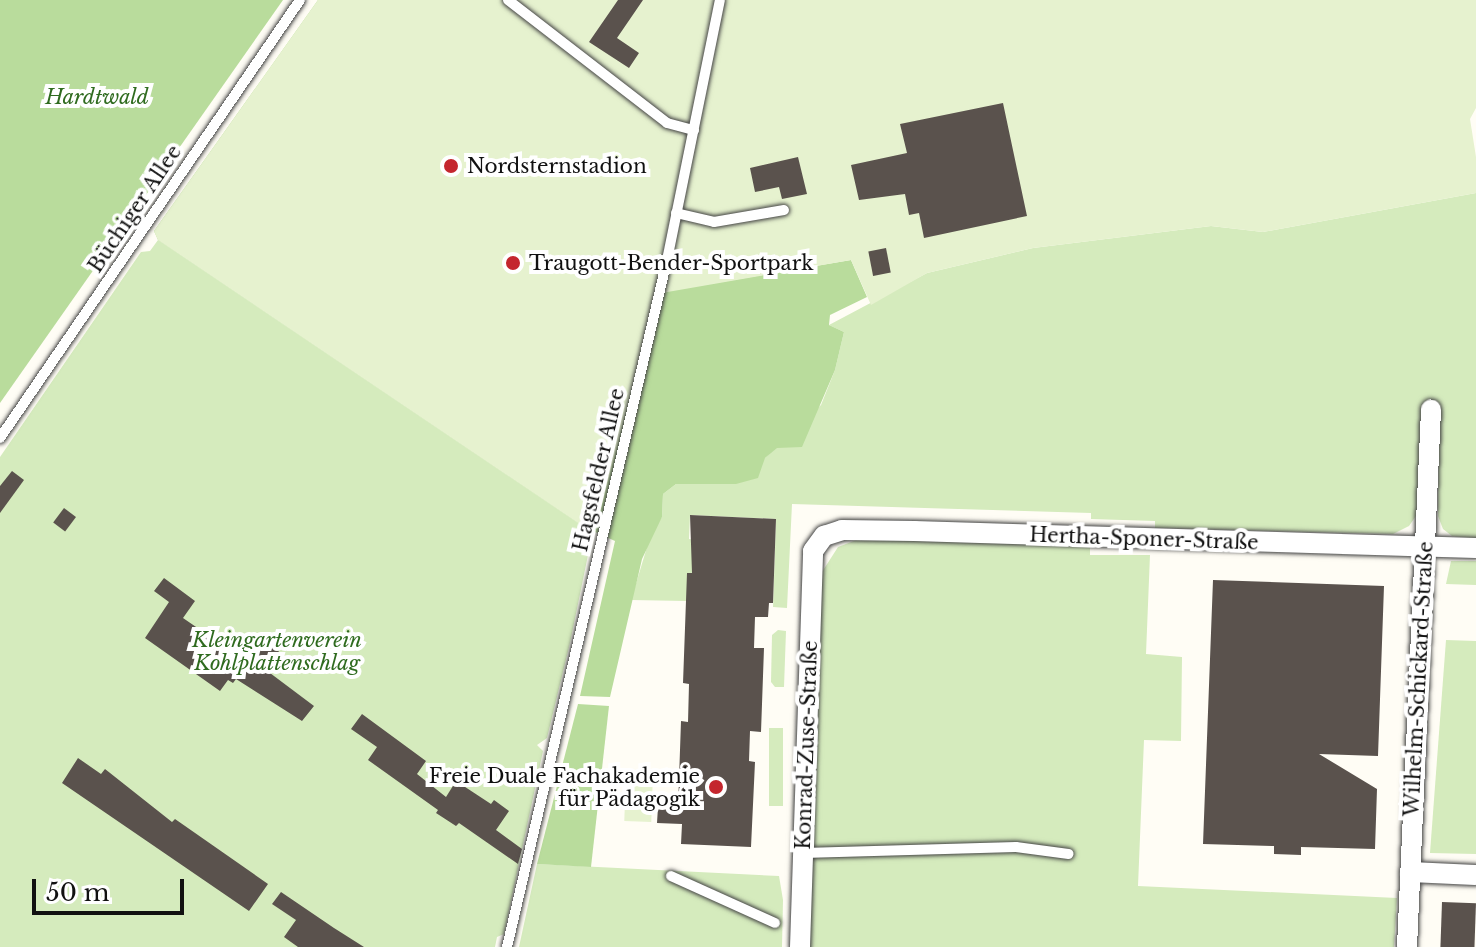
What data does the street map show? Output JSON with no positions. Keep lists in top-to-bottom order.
{
  "streets": {
    "street": ["Hertha-Sponer-Straße", "Wilhelm-Schickard-Straße", "Konrad-Zuse-Straße"],
    "lane": ["Büchiger Allee", "Hagsfelder Allee"]
  },
  "crossings": [
    ["Hertha-Sponer-Straße", "Wilhelm-Schickard-Straße"],
    ["Hertha-Sponer-Straße", "Konrad-Zuse-Straße"]
  ],
  "parks": ["Hardtwald", "Kleingartenverein Kohlplattenschlag"],
  "places": ["Nordsternstadion", "Traugott-Bender-Sportpark", "Freie Duale Fachakademie für Pädagogik"],
  "scale_bar": "50 m"
}
